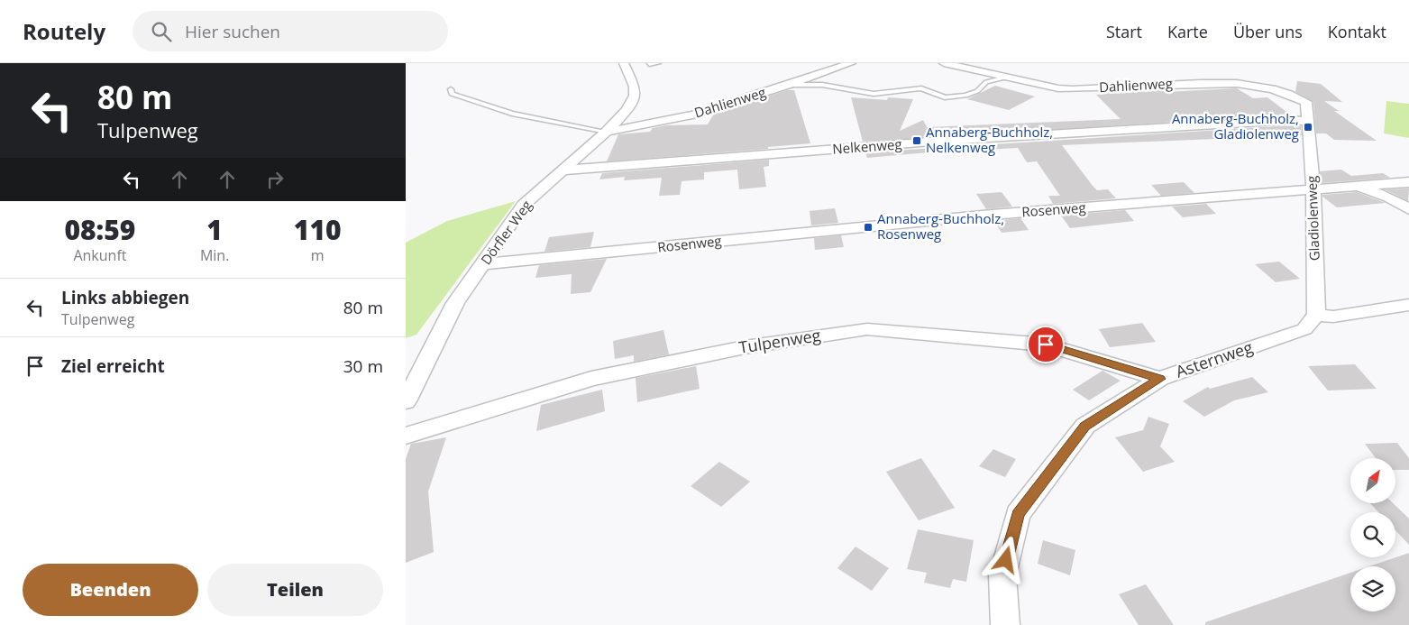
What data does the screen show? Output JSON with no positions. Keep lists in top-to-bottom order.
{
  "streets": {
    "street": [
      "Dahlienweg",
      "Nelkenweg",
      "Rosenweg",
      "Gladiolenweg",
      "Dörfler Weg",
      "Tulpenweg",
      "Asternweg"
    ]
  },
  "crossings": [
    ["Dahlienweg", "Nelkenweg"],
    ["Dahlienweg", "Gladiolenweg"],
    ["Dahlienweg", "Dörfler Weg"],
    ["Nelkenweg", "Gladiolenweg"],
    ["Nelkenweg", "Dörfler Weg"],
    ["Rosenweg", "Gladiolenweg"],
    ["Rosenweg", "Dörfler Weg"],
    ["Gladiolenweg", "Asternweg"],
    ["Tulpenweg", "Asternweg"]
  ],
  "places": {
    "transit": ["Annaberg-Buchholz, Gladiolenweg", "Annaberg-Buchholz, Nelkenweg", "Annaberg-Buchholz, Rosenweg"]
  },
  "north": "top right",
  "page": {
    "header": "Routely",
    "search": "Hier suchen",
    "nav": [
      "Start",
      "Karte",
      "Über uns",
      "Kontakt"
    ],
    "turn": ["80 m", "Tulpenweg"],
    "eta": [
      "08:59",
      "Ankunft",
      "1",
      "Min.",
      "110",
      "m"
    ],
    "list": [
      {
        "name": "Links abbiegen",
        "note": "Tulpenweg",
        "value": "80 m"
      },
      {
        "name": "Ziel erreicht",
        "value": "30 m"
      }
    ],
    "buttons": ["Beenden", "Teilen"]
  }
}
